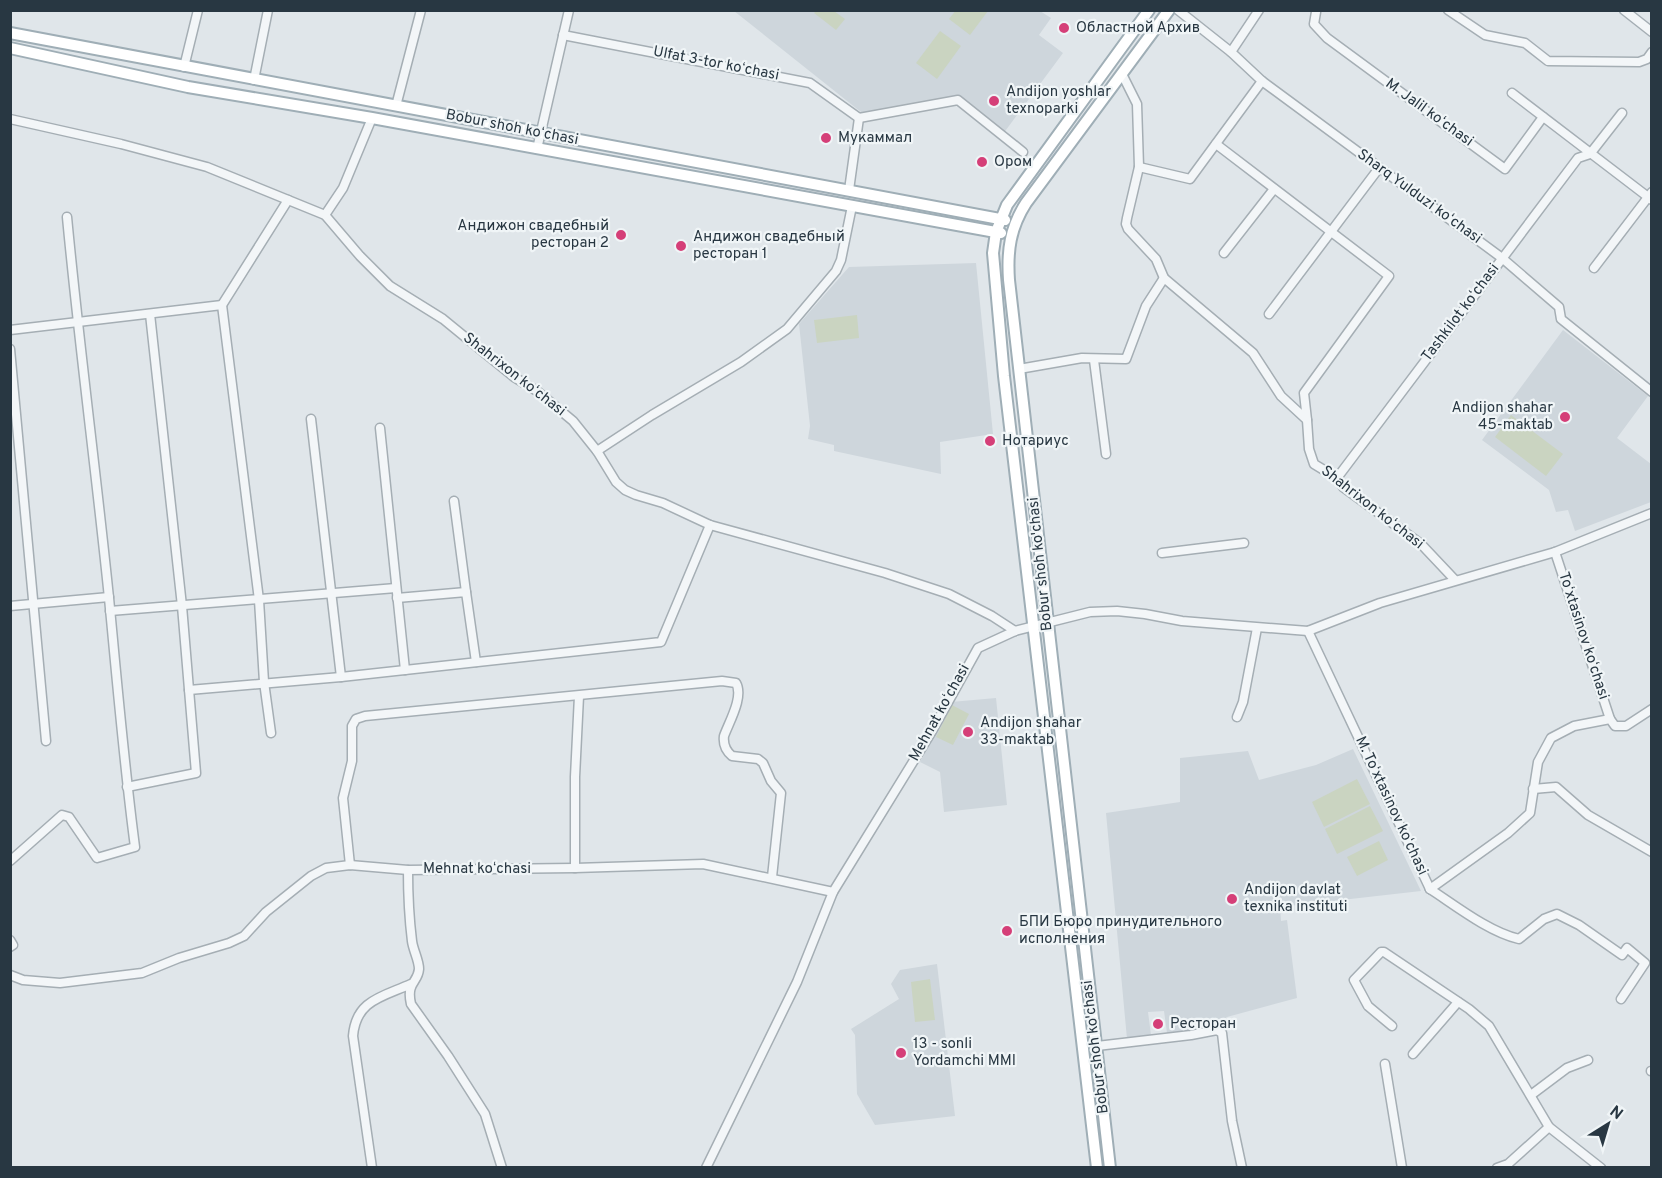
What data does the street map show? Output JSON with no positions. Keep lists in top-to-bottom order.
{
  "streets": {
    "main road": ["Bobur shoh koʻchasi", "Bobur shoh ko'chasi"],
    "street": [
      "Ulfat 3-tor koʻchasi",
      "M. Jalil koʻchasi",
      "Sharq Yulduzi koʻchasi",
      "Tashkilot koʻchasi",
      "Shahrixon koʻchasi",
      "Toʻxtasinov koʻchasi",
      "Mehnat koʻchasi",
      "M. Toʻxtasinov koʻchasi"
    ]
  },
  "crossings": [
    ["Bobur shoh koʻchasi", "Bobur shoh ko'chasi"],
    ["Sharq Yulduzi koʻchasi", "Tashkilot koʻchasi"],
    ["Tashkilot koʻchasi", "Shahrixon koʻchasi"],
    ["Shahrixon koʻchasi", "Mehnat koʻchasi"],
    ["Bobur shoh ko'chasi", "Mehnat koʻchasi"],
    ["Toʻxtasinov koʻchasi", "M. Toʻxtasinov koʻchasi"]
  ],
  "places": [
    "Областной Архив",
    "Andijon yoshlar texnoparki",
    "Мукаммал",
    "Ором",
    "Андижон свадебный ресторан 2",
    "Андижон свадебный ресторан 1",
    "Andijon shahar 45-maktab",
    "Нотариус",
    "Andijon shahar 33-maktab",
    "Andijon davlat texnika instituti",
    "БПИ Бюро принудительного исполнения",
    "Ресторан",
    "13 - sonli Yordamchi MMI"
  ],
  "north": "top right"
}
